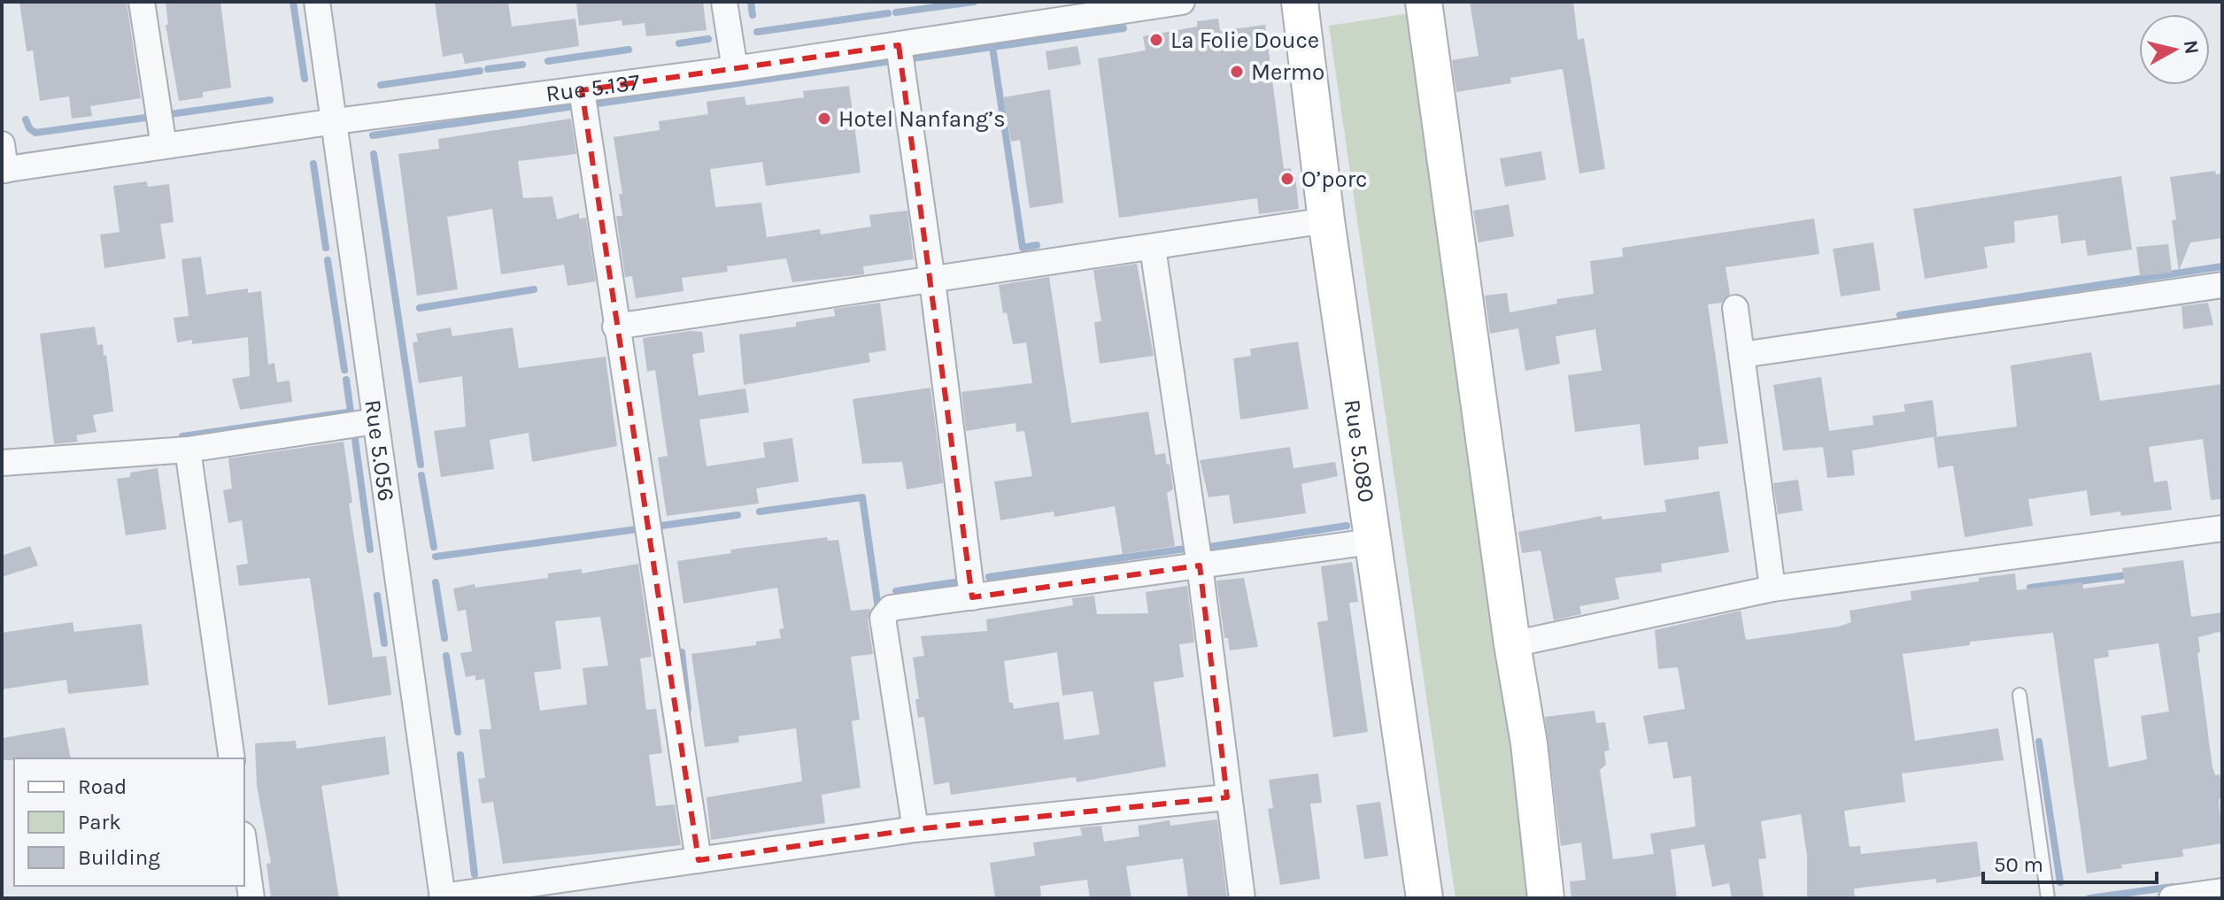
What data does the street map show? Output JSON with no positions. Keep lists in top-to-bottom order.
{
  "streets": {
    "main road": ["Rue 5.080"],
    "street": ["Rue 5.137", "Rue 5.056"]
  },
  "crossings": [
    ["Rue 5.137", "Rue 5.056"]
  ],
  "places": [
    "La Folie Douce",
    "Mermo",
    "Hotel Nanfang’s",
    "O’porc"
  ],
  "legend": ["Road", "Park", "Building"],
  "scale_bar": "50 m",
  "north": "right"
}
